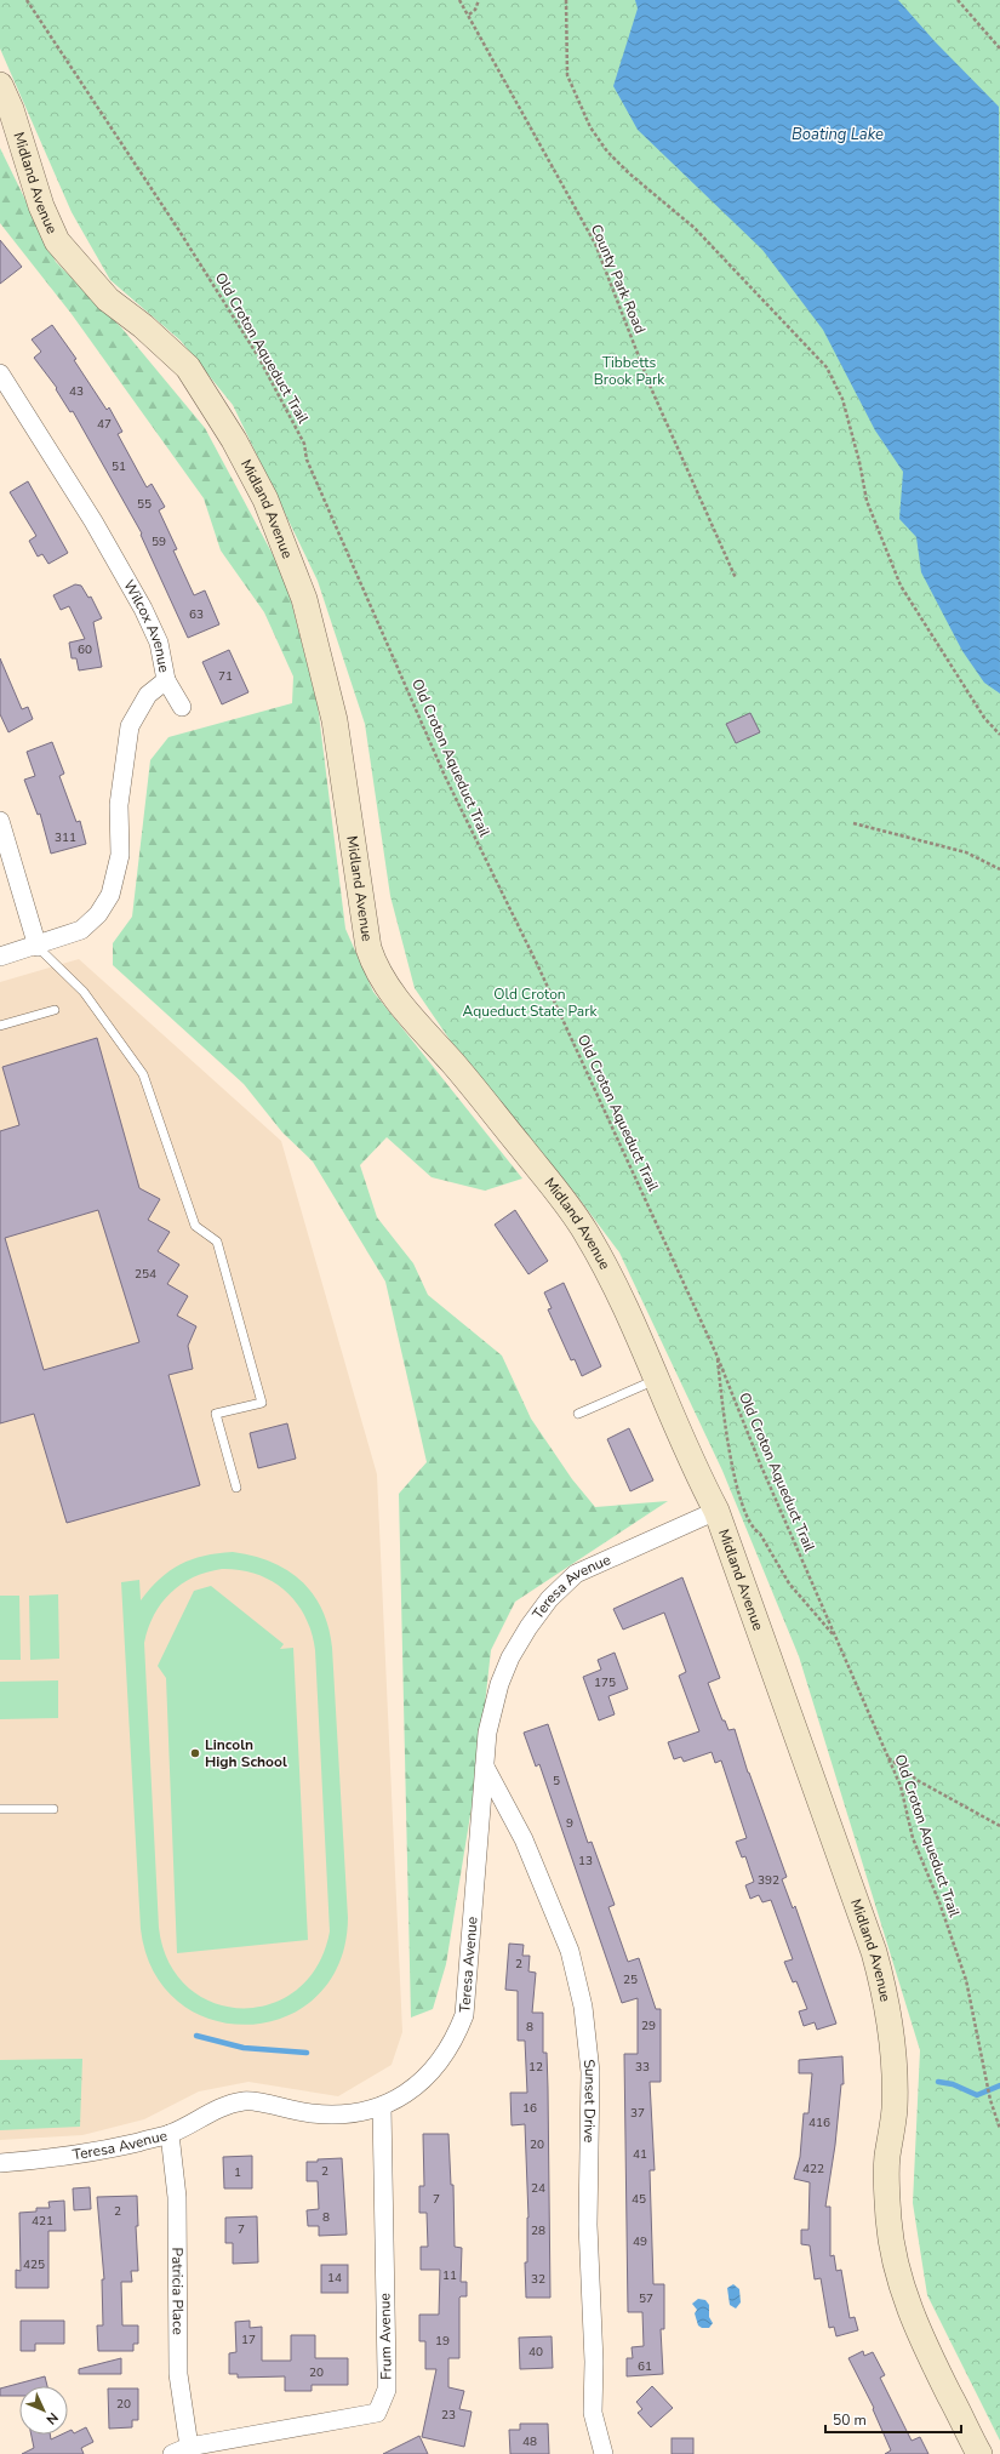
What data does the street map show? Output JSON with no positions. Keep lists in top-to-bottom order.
{
  "streets": {
    "street": [
      "Midland Avenue",
      "Wilcox Avenue",
      "Teresa Avenue",
      "Sunset Drive",
      "Patricia Place",
      "Frum Avenue"
    ],
    "path": ["County Park Road", "Old Croton Aqueduct Trail"]
  },
  "crossings": [
    ["Midland Avenue", "Teresa Avenue"],
    ["Teresa Avenue", "Sunset Drive"],
    ["Teresa Avenue", "Patricia Place"],
    ["Teresa Avenue", "Frum Avenue"],
    ["Patricia Place", "Frum Avenue"]
  ],
  "water": ["Boating Lake"],
  "parks": ["Tibbetts Brook Park", "Old Croton Aqueduct State Park"],
  "places": ["Lincoln High School"],
  "house_numbers": [
    "43",
    "47",
    "51",
    "55",
    "59",
    "63",
    "60",
    "71",
    "311",
    "254",
    "175",
    "5",
    "9",
    "13",
    "392",
    "2",
    "25",
    "29",
    "8",
    "12",
    "33",
    "16",
    "37",
    "416",
    "20",
    "41",
    "422",
    "2",
    "1",
    "24",
    "7",
    "45",
    "2",
    "8",
    "421",
    "7",
    "28",
    "49",
    "425",
    "11",
    "14",
    "32",
    "57",
    "17",
    "19",
    "40",
    "61",
    "20",
    "20",
    "23",
    "48"
  ],
  "scale_bar": "50 m",
  "north": "bottom right"
}
